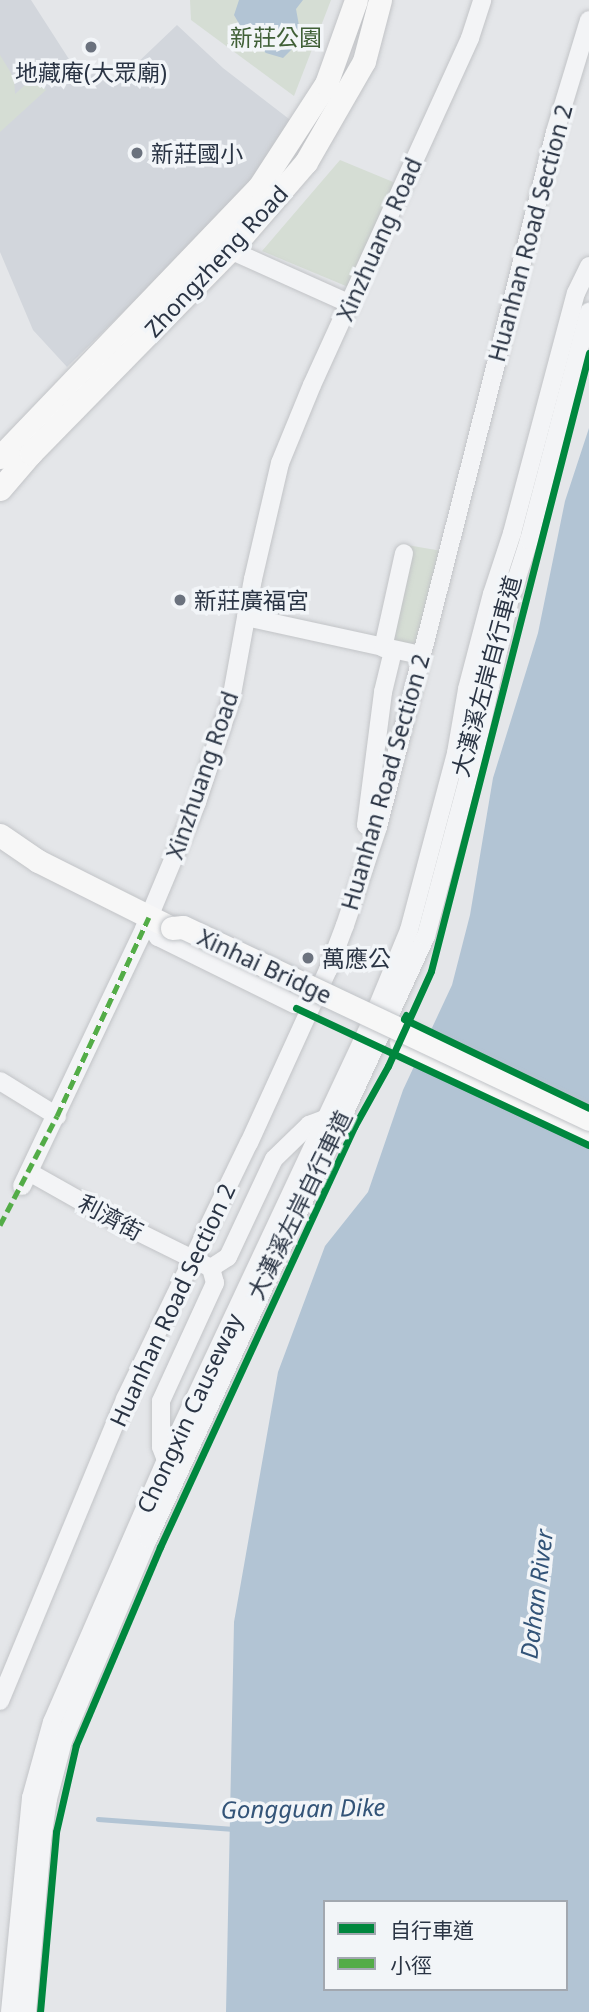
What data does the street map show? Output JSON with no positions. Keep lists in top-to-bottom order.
{
  "streets": {
    "main road": ["Zhongzheng Road", "Xinhai Bridge"],
    "street": [
      "Huanhan Road Section 2",
      "Xinzhuang Road",
      "利濟街",
      "Chongxin Causeway"
    ],
    "cycle path": ["大漢溪左岸自行車道"]
  },
  "crossings": [
    ["Huanhan Road Section 2", "利濟街"],
    ["Xinzhuang Road", "利濟街"]
  ],
  "water": ["Dahan River", "Gongguan Dike"],
  "parks": ["新莊公園"],
  "places": [
    "地藏庵(大眾廟)",
    "新莊國小",
    "新莊廣福宮",
    "萬應公"
  ],
  "legend": ["自行車道", "小徑"]
}
